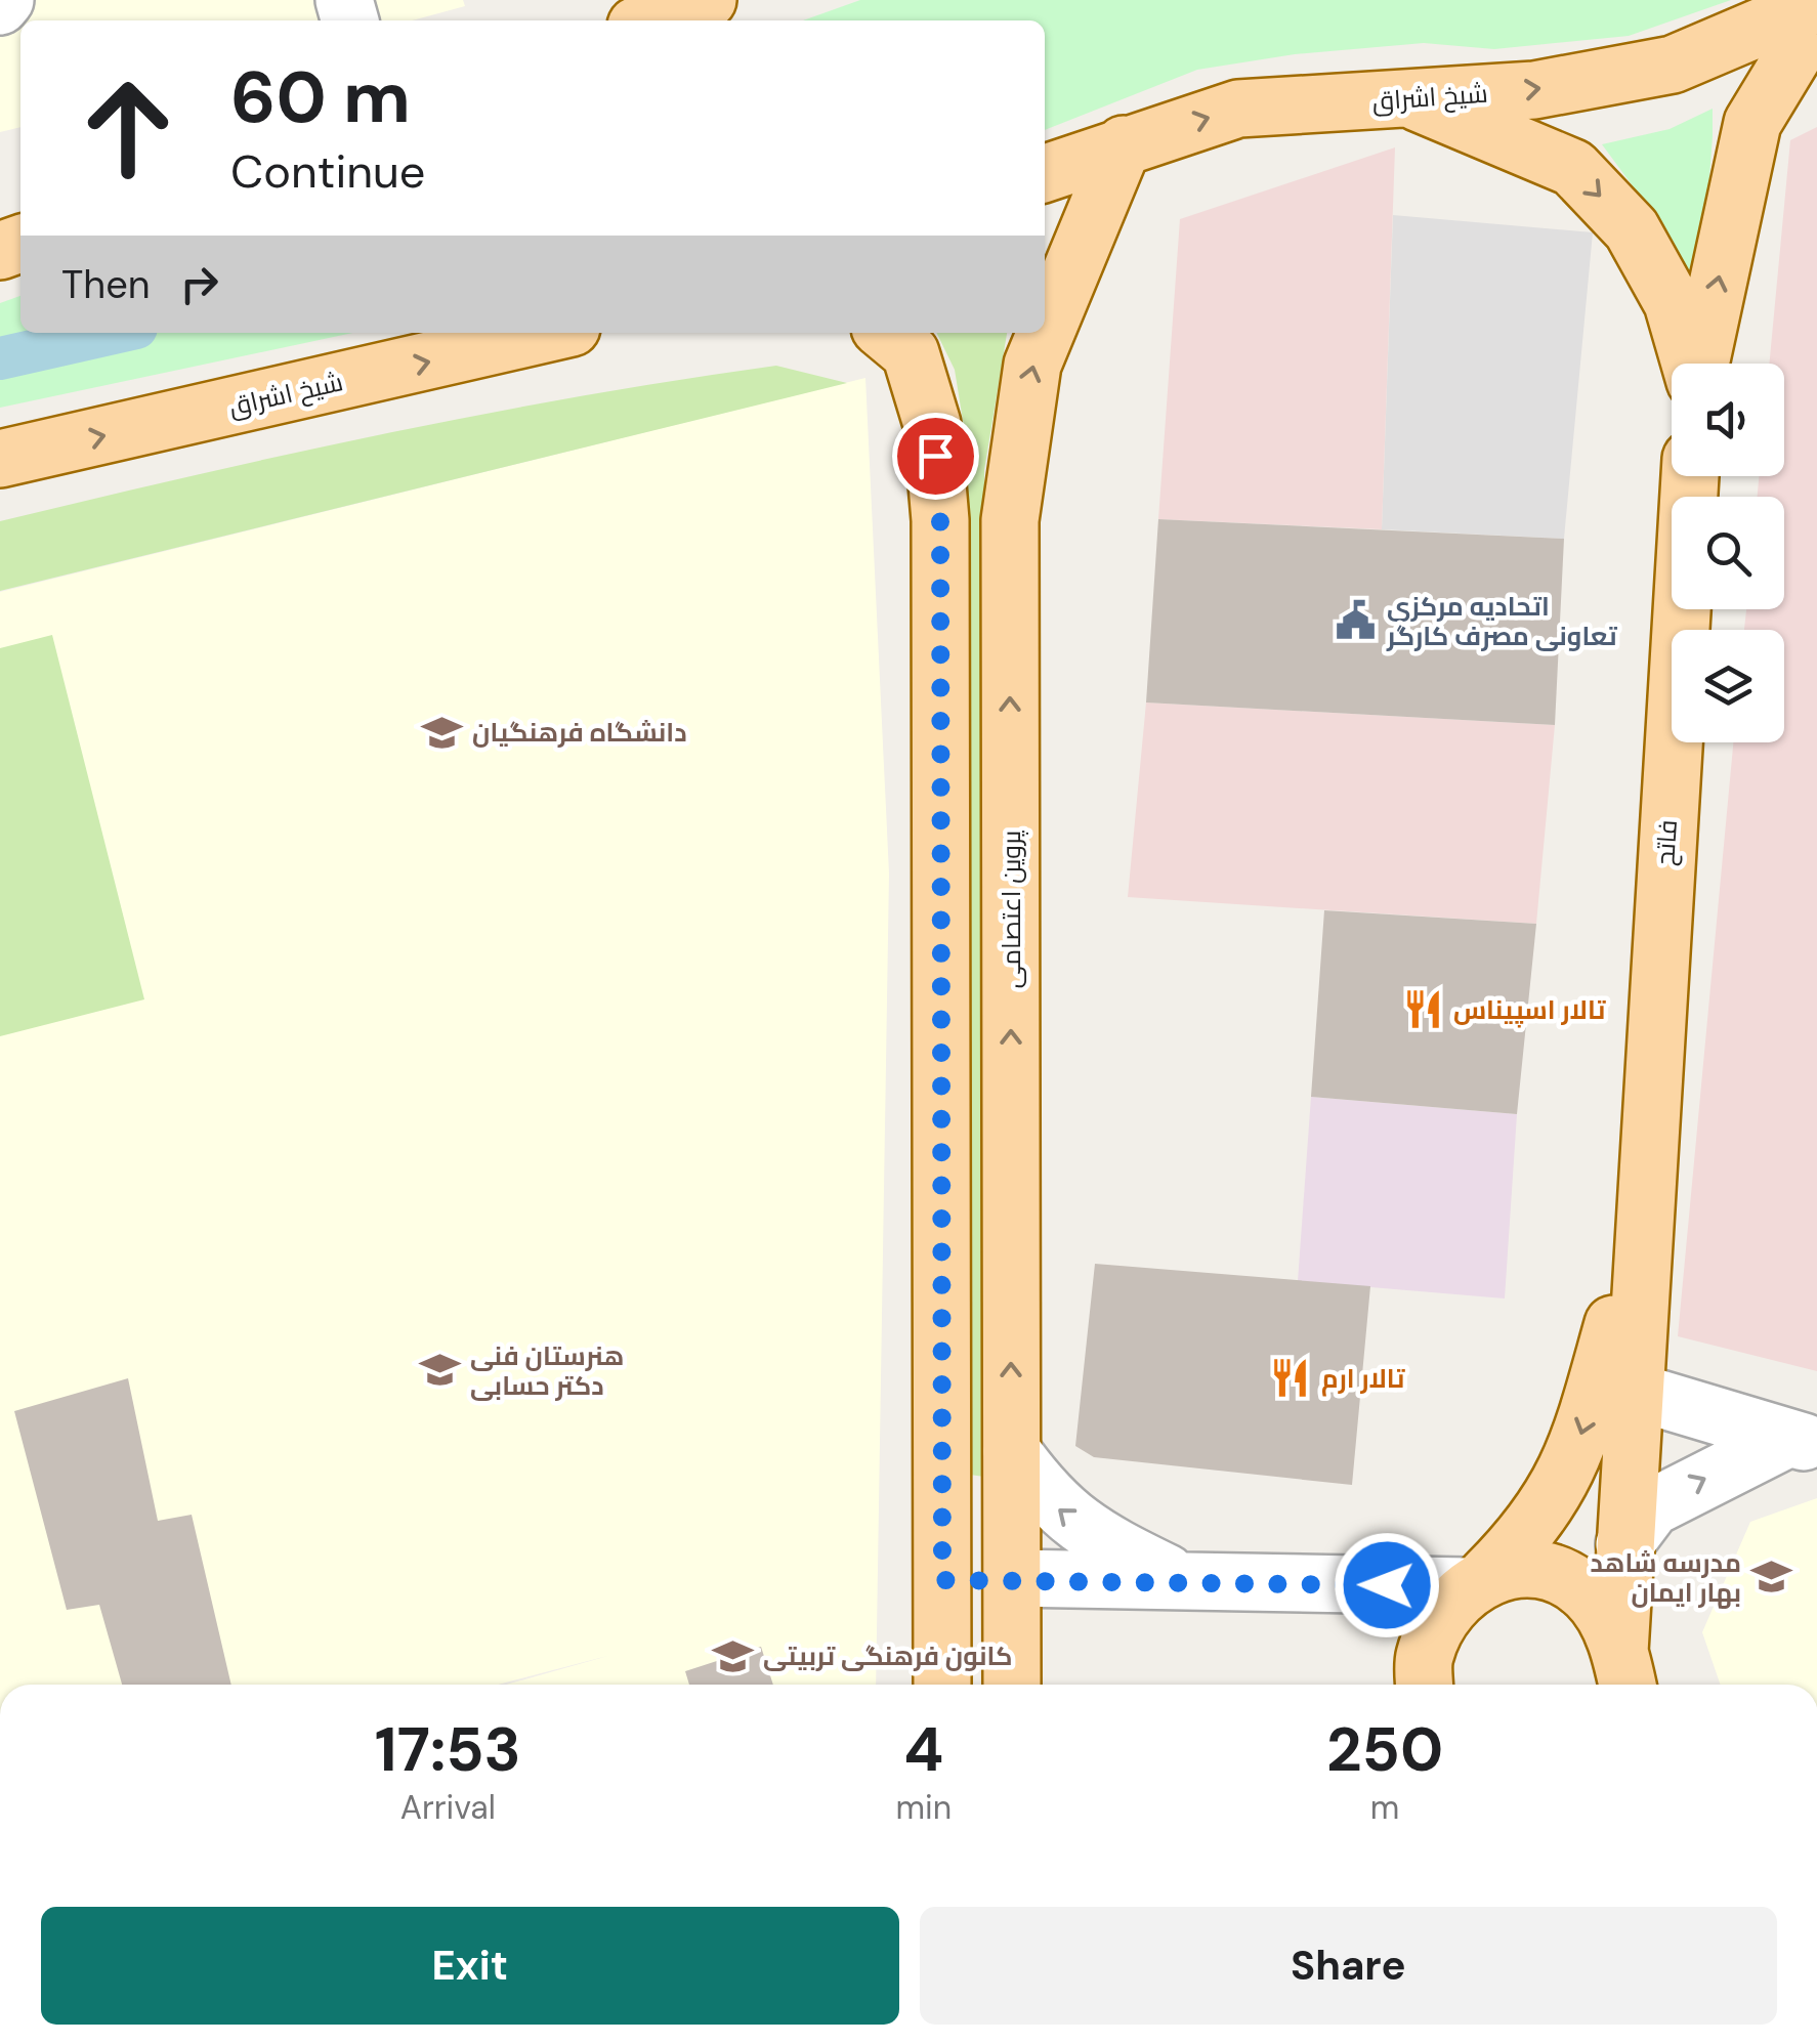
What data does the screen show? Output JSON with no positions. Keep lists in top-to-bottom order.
{
  "streets": {
    "main road": ["شیخ اشراق", "فاتح", "پروین اعتصامی"]
  },
  "crossings": [
    ["شیخ اشراق", "پروین اعتصامی"]
  ],
  "one_way": ["شیخ اشراق"],
  "places": {
    "public building": ["اتحادیه مرکزی تعاونی مصرف کارگر"],
    "school or university": [
      "دانشگاه فرهنگیان",
      "هنرستان فنی دکتر حسابی",
      "مدرسه شاهد بهار ایمان",
      "کانون فرهنگی تربیتی"
    ],
    "restaurant": ["تالار اسپیناس", "تالار ارم"]
  },
  "page": {
    "turn": ["60 m", "Continue"],
    "then": "Then",
    "eta": [
      "17:53",
      "Arrival",
      "4",
      "min",
      "250",
      "m"
    ],
    "buttons": ["Exit", "Share"]
  }
}
